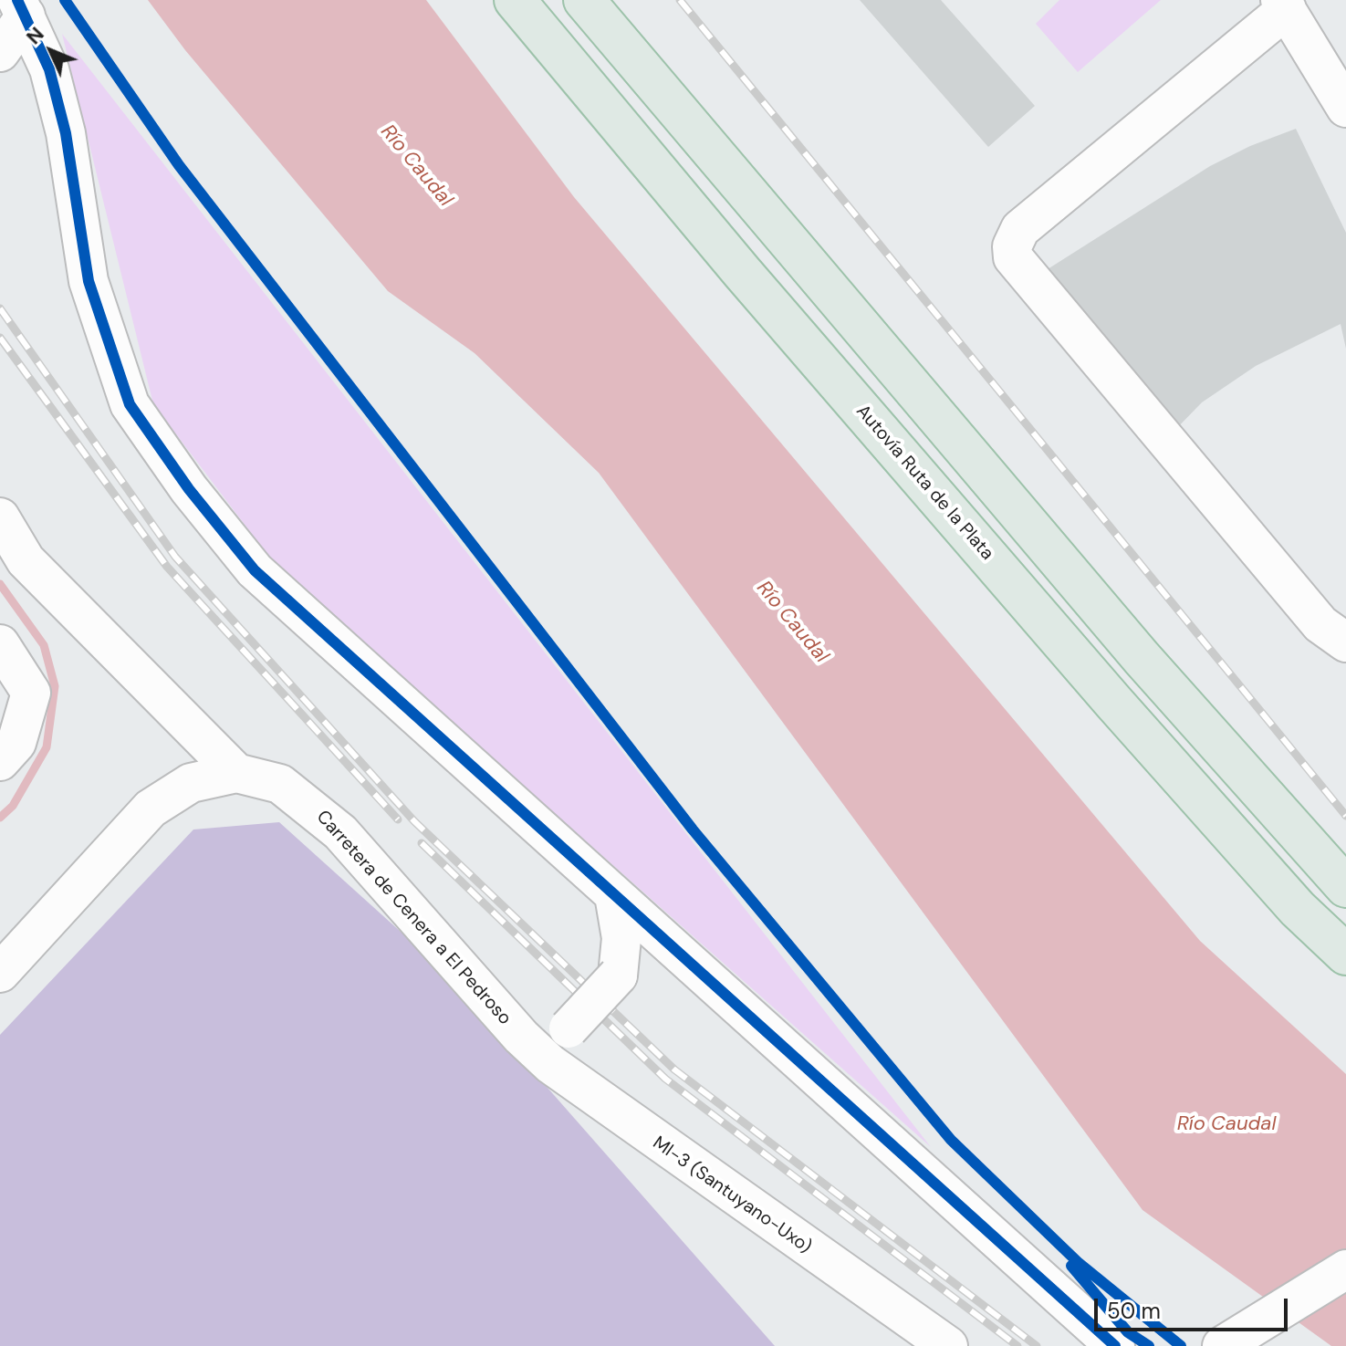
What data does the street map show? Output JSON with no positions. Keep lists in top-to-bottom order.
{
  "streets": {
    "highway": ["Autovía Ruta de la Plata"],
    "street": ["Carretera de Cenera a El Pedroso", "MI-3 (Santuyano-Uxo)"]
  },
  "crossings": [
    ["Carretera de Cenera a El Pedroso", "MI-3 (Santuyano-Uxo)"]
  ],
  "water": ["Río Caudal"],
  "scale_bar": "50 m",
  "north": "top left"
}
